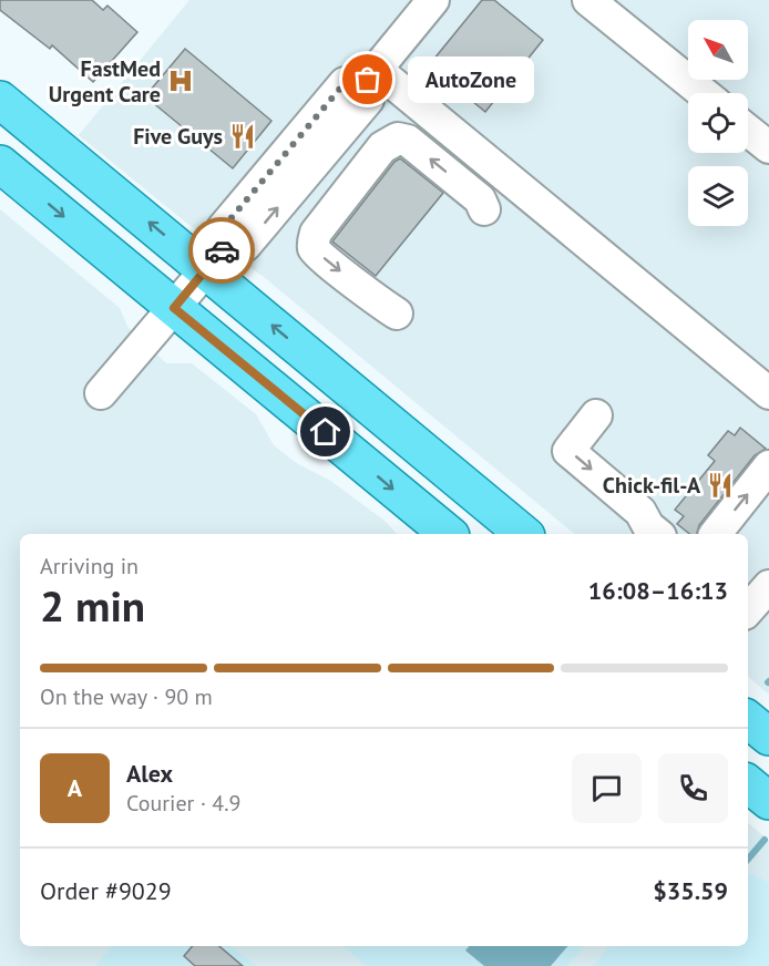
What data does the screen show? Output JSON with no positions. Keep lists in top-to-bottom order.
{
  "places": {
    "other": ["AutoZone"],
    "hospital": ["FastMed Urgent Care"],
    "restaurant": ["Five Guys", "Chick-fil-A"]
  },
  "north": "top left",
  "page": {
    "bubble": "AutoZone",
    "heading": ["2 min", "Arriving in", "16:08–16:13"],
    "panel": [
      "Alex",
      "Courier · 4.9",
      "Order #9029",
      "$35.59"
    ],
    "bar": "On the way · 90 m",
    "round": "A"
  }
}
